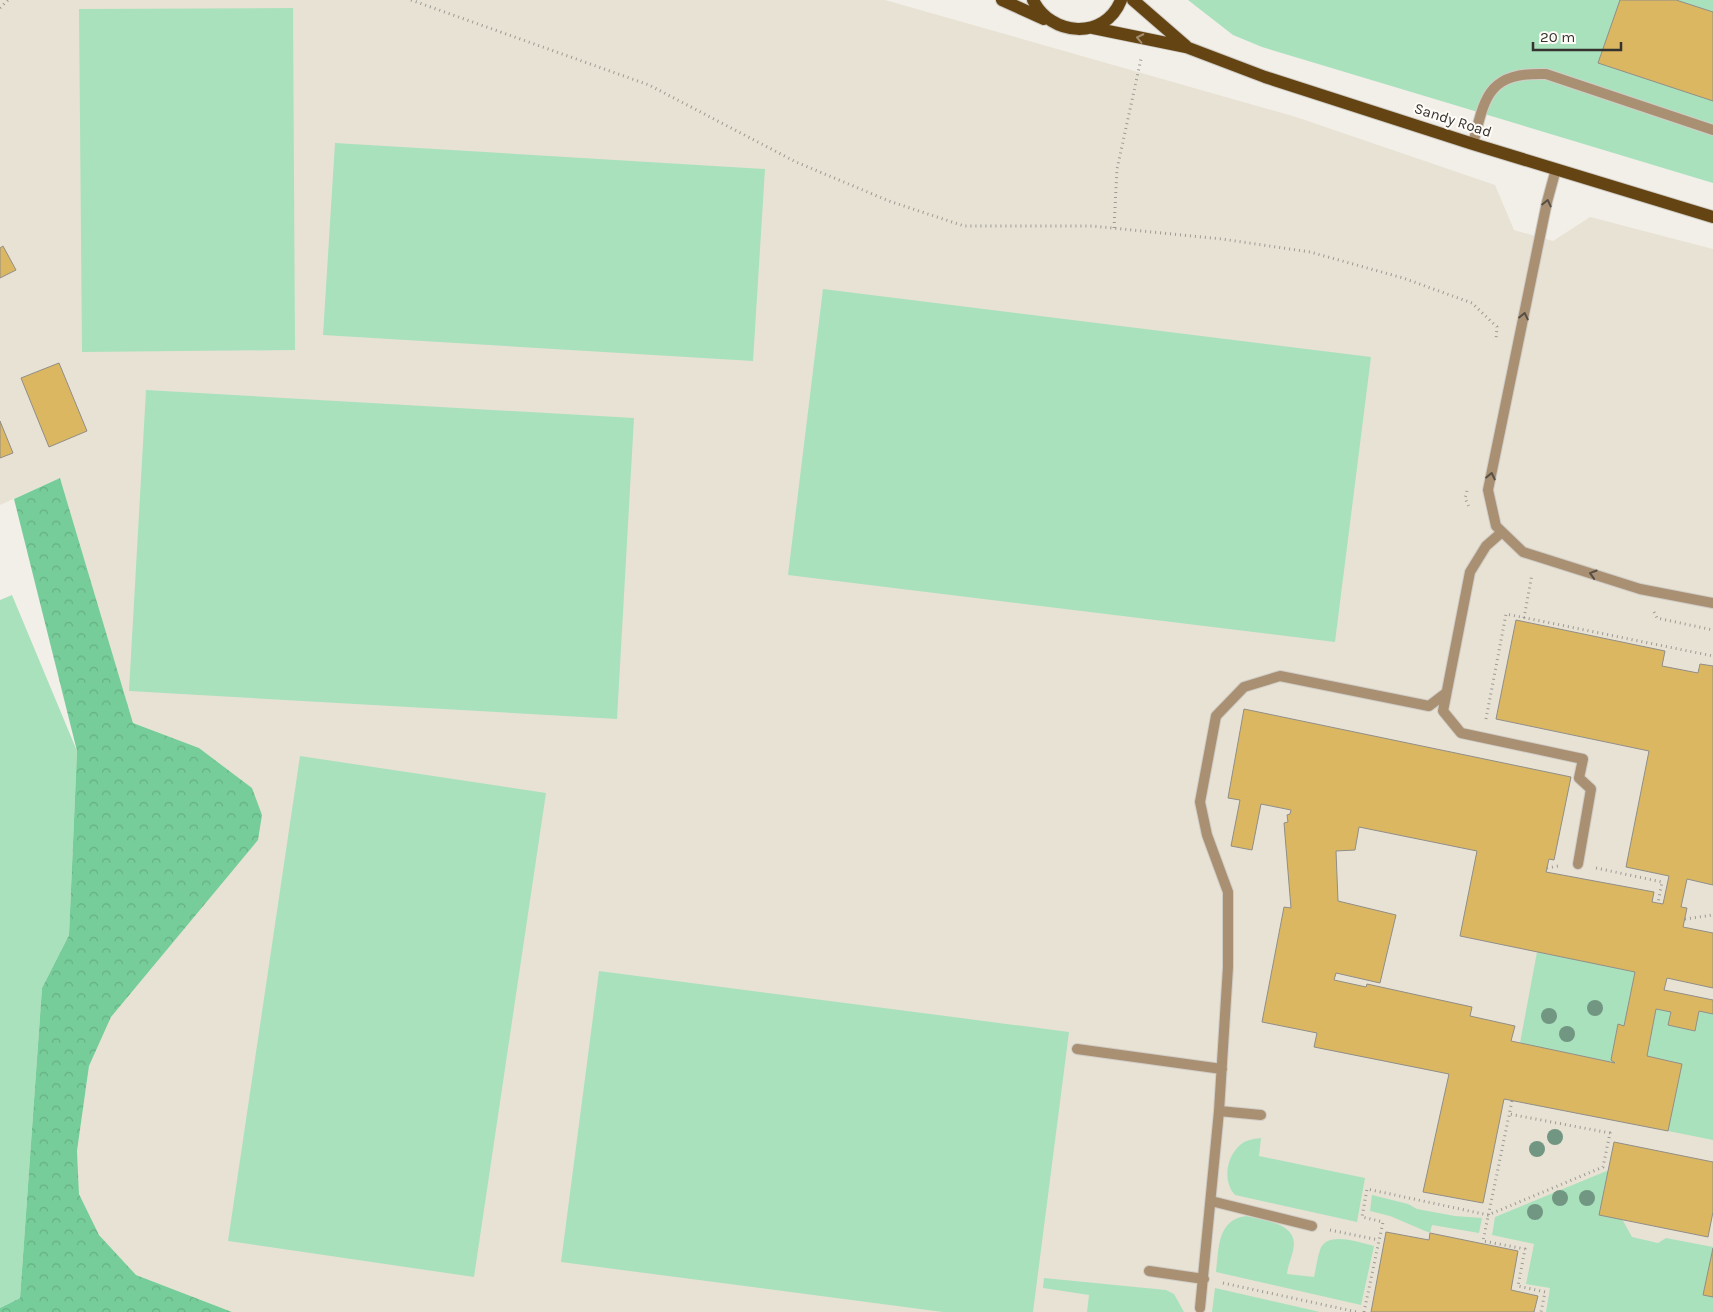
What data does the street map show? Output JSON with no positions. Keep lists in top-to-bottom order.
{
  "streets": {
    "main road": ["Sandy Road"]
  },
  "scale_bar": "20 m"
}
